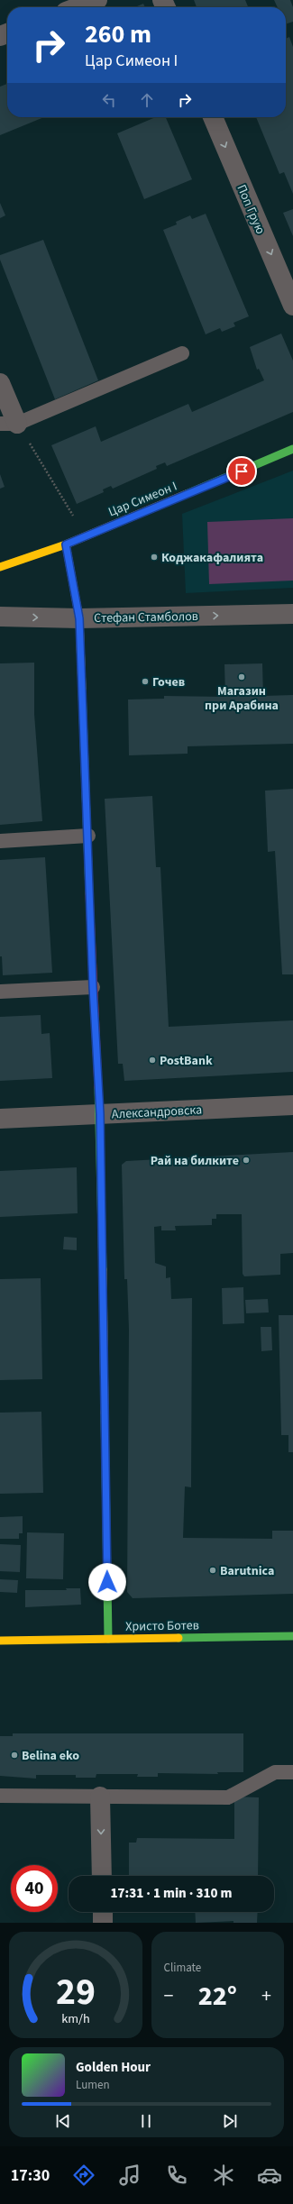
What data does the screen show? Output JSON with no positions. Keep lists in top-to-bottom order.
{
  "streets": {
    "street": [
      "Поп Грую",
      "Цар Симеон I",
      "Стефан Стамболов",
      "Александровска",
      "Христо Ботев"
    ]
  },
  "one_way": ["Поп Грую", "Стефан Стамболов"],
  "places": [
    "Коджакафалията",
    "Магазин при Арабина",
    "Гочев",
    "PostBank",
    "Рай на билките",
    "Barutnica",
    "Belina eko"
  ],
  "page": {
    "turn": ["260 m", "Цар Симеон I"],
    "limit": "40",
    "trip": "17:31 · 1 min · 310 m",
    "tile": "Climate",
    "heat": ["−", "22°", "+"],
    "song": ["Golden Hour", "Lumen"],
    "tabs": "17:30",
    "gauge": ["29", "km/h"]
  }
}
